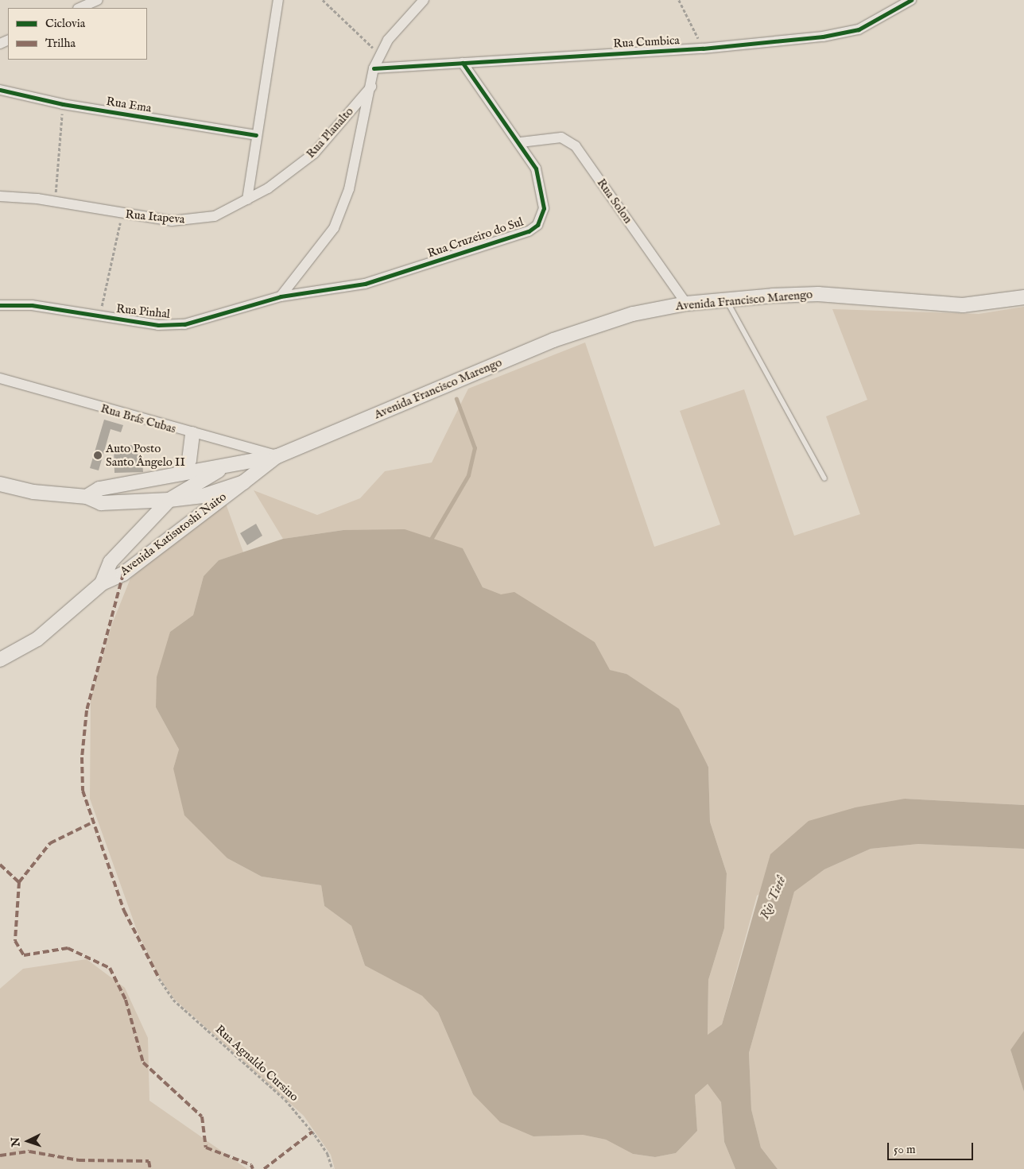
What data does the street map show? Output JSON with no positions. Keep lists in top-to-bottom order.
{
  "streets": {
    "main road": ["Avenida Francisco Marengo", "Avenida Katisutoshi Naito"],
    "street": [
      "Rua Cumbica",
      "Rua Ema",
      "Rua Planalto",
      "Rua Solon",
      "Rua Itapeva",
      "Rua Cruzeiro do Sul",
      "Rua Pinhal",
      "Rua Brás Cubas"
    ],
    "path": ["Rua Agnaldo Cursino"]
  },
  "crossings": [
    ["Rua Cumbica", "Rua Planalto"],
    ["Rua Cumbica", "Rua Cruzeiro do Sul"],
    ["Rua Planalto", "Rua Itapeva"],
    ["Rua Solon", "Rua Cruzeiro do Sul"],
    ["Rua Solon", "Avenida Francisco Marengo"],
    ["Rua Cruzeiro do Sul", "Rua Pinhal"],
    ["Avenida Francisco Marengo", "Rua Brás Cubas"],
    ["Avenida Francisco Marengo", "Avenida Katisutoshi Naito"]
  ],
  "water": ["Rio Tietê"],
  "places": ["Auto Posto Santo Ângelo II"],
  "legend": ["Ciclovia", "Trilha"],
  "scale_bar": "50 m",
  "north": "left"
}
